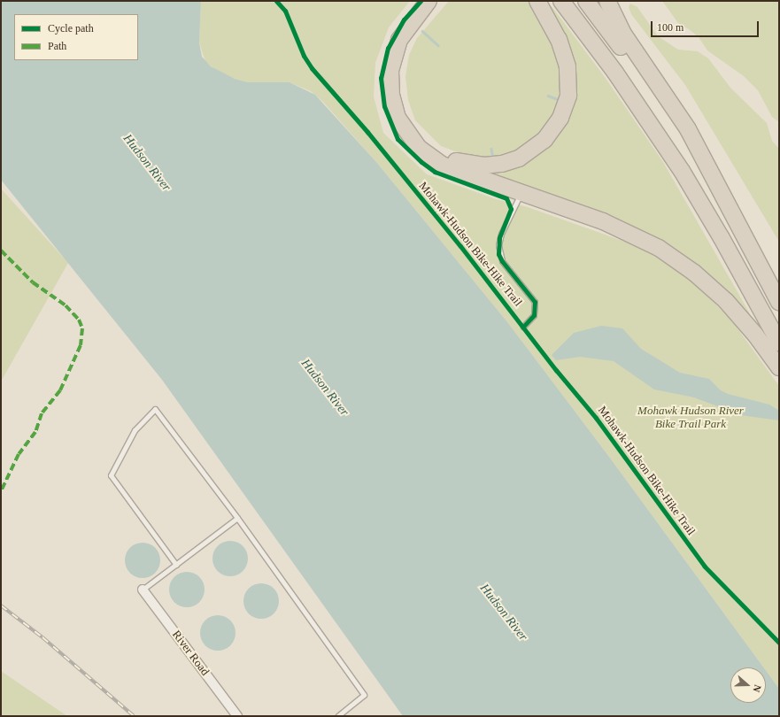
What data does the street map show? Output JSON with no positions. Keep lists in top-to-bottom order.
{
  "streets": {
    "street": ["River Road"],
    "cycle path": ["Mohawk-Hudson Bike-Hike Trail"]
  },
  "water": ["Hudson River"],
  "parks": ["Mohawk Hudson River Bike Trail Park"],
  "legend": ["Cycle path", "Path"],
  "scale_bar": "100 m",
  "north": "right"
}
